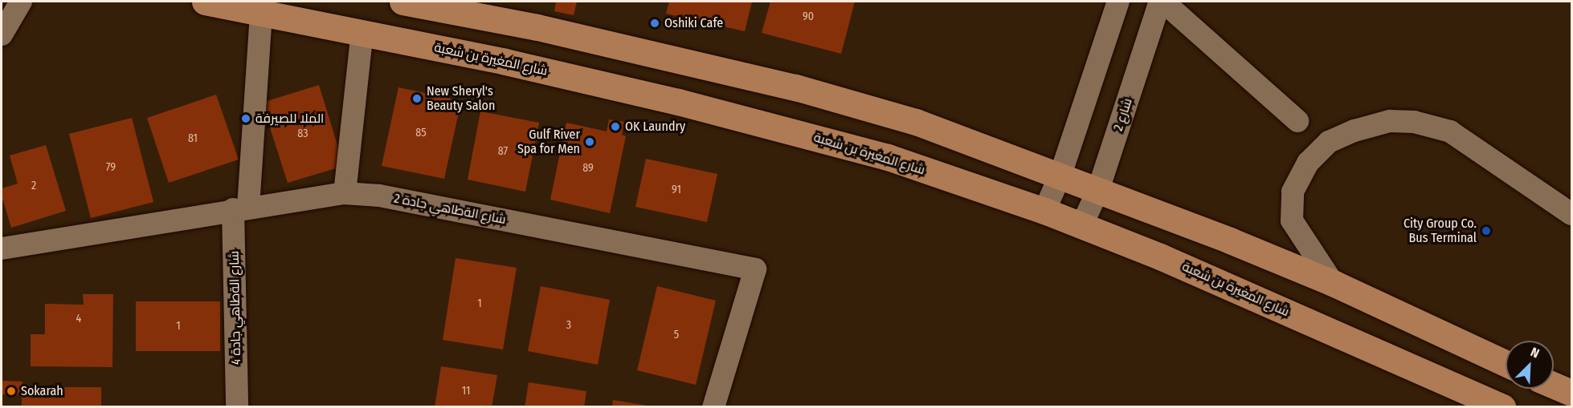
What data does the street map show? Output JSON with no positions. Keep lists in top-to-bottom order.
{
  "streets": {
    "main road": ["شارع المغيرة بن شعبة"],
    "street": ["شارع 2", "شارع الةطاهي جادة 2", "شارع الةطاهي جادة 4"]
  },
  "crossings": [
    ["شارع المغيرة بن شعبة", "شارع 2"],
    ["شارع المغيرة بن شعبة", "شارع الةطاهي جادة 4"],
    ["شارع الةطاهي جادة 2", "شارع الةطاهي جادة 4"]
  ],
  "places": [
    "Oshiki Cafe",
    "New Sheryl's Beauty Salon",
    "الملا للصيرفة",
    "OK Laundry",
    "Gulf River Spa for Men",
    "City Group Co. Bus Terminal",
    "Sokarah"
  ],
  "house_numbers": [
    "90",
    "85",
    "83",
    "81",
    "87",
    "79",
    "89",
    "2",
    "91",
    "1",
    "4",
    "3",
    "1",
    "5",
    "11"
  ],
  "north": "top right"
}
